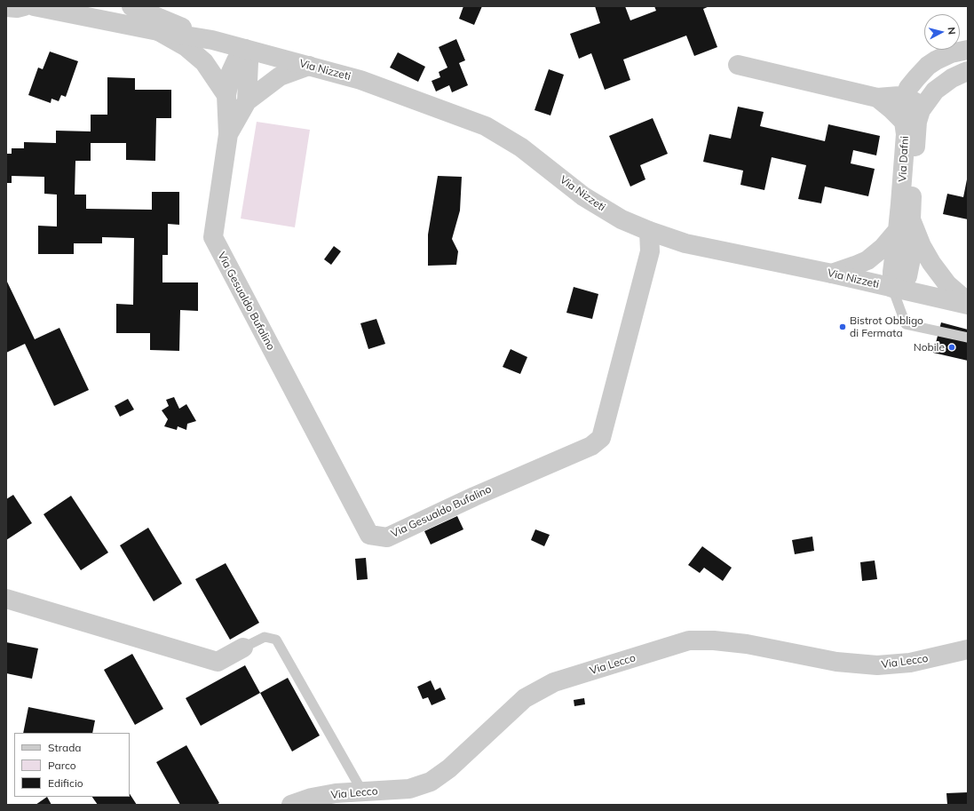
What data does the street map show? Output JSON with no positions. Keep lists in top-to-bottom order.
{
  "streets": {
    "street": [
      "Via Nizzeti",
      "Via Dafni",
      "Via Gesualdo Bufalino",
      "Via Lecco"
    ]
  },
  "crossings": [
    ["Via Nizzeti", "Via Gesualdo Bufalino"]
  ],
  "places": ["Bistrot Obbligo di Fermata", "Nobile"],
  "legend": ["Strada", "Parco", "Edificio"],
  "north": "right"
}
